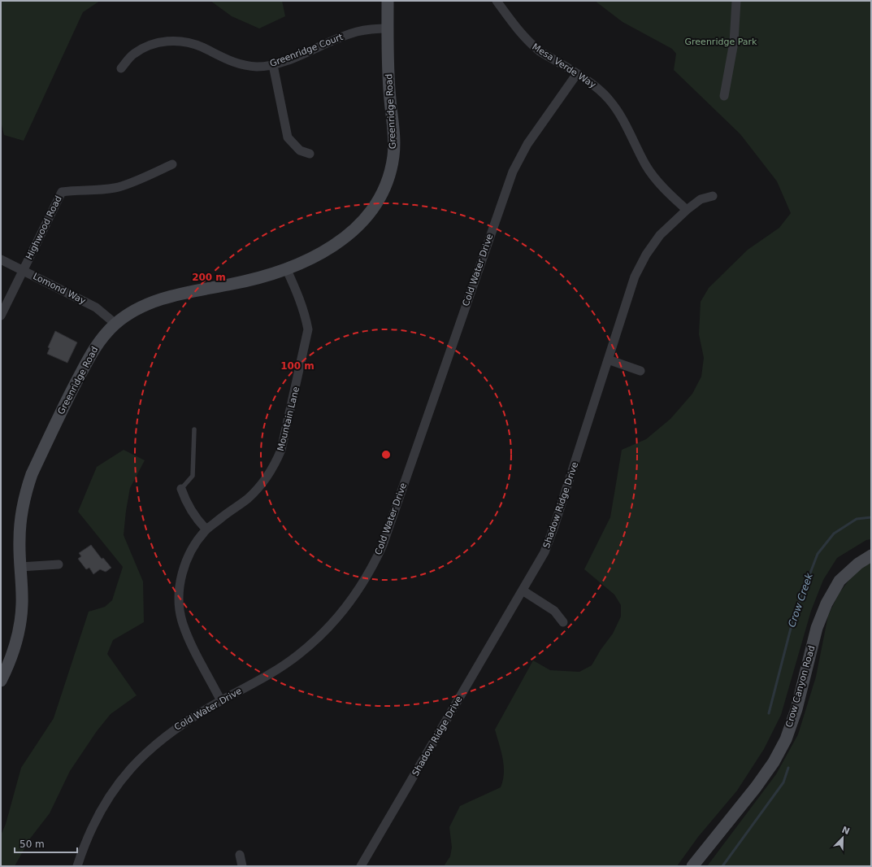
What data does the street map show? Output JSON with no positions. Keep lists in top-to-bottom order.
{
  "streets": {
    "street": [
      "Greenridge Court",
      "Mesa Verde Way",
      "Greenridge Road",
      "Highwood Road",
      "Cold Water Drive",
      "Lomond Way",
      "Mountain Lane",
      "Shadow Ridge Drive",
      "Crow Canyon Road"
    ]
  },
  "crossings": [
    ["Greenridge Court", "Greenridge Road"],
    ["Mesa Verde Way", "Cold Water Drive"],
    ["Mesa Verde Way", "Shadow Ridge Drive"],
    ["Greenridge Road", "Lomond Way"],
    ["Greenridge Road", "Mountain Lane"],
    ["Highwood Road", "Lomond Way"],
    ["Cold Water Drive", "Mountain Lane"]
  ],
  "water": ["Crow Creek"],
  "parks": ["Greenridge Park"],
  "scale_bar": "50 m",
  "north": "top right",
  "rings": ["200 m", "100 m"]
}
